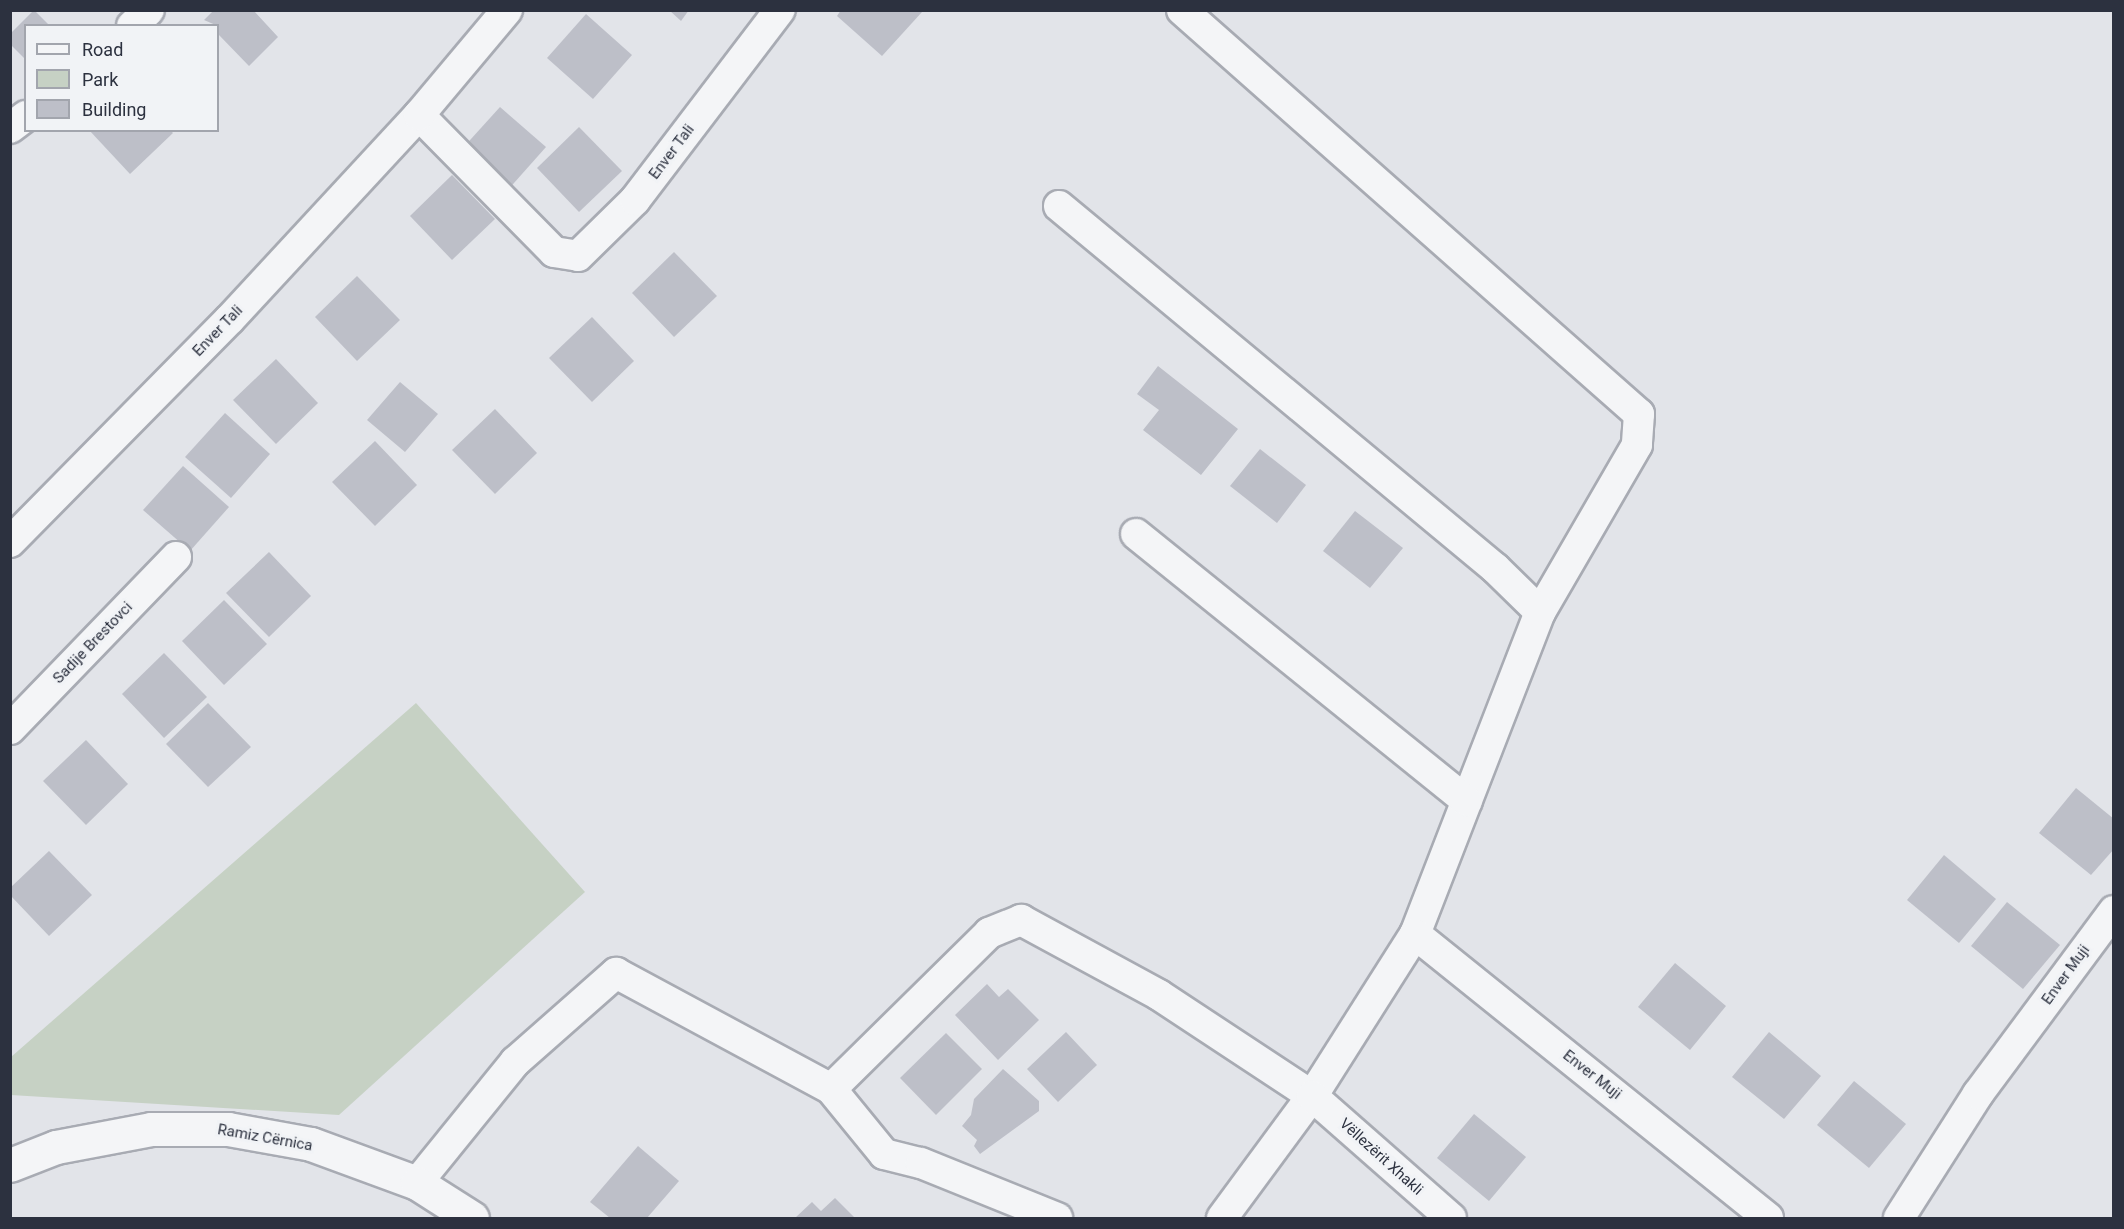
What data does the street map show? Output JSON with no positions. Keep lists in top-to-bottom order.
{
  "streets": {
    "street": [
      "Enver Tali",
      "Sadije Brestovci",
      "Enver Muji",
      "Ramiz Cërnica",
      "Vëllezërit Xhakli"
    ]
  },
  "legend": ["Road", "Park", "Building"]
}
